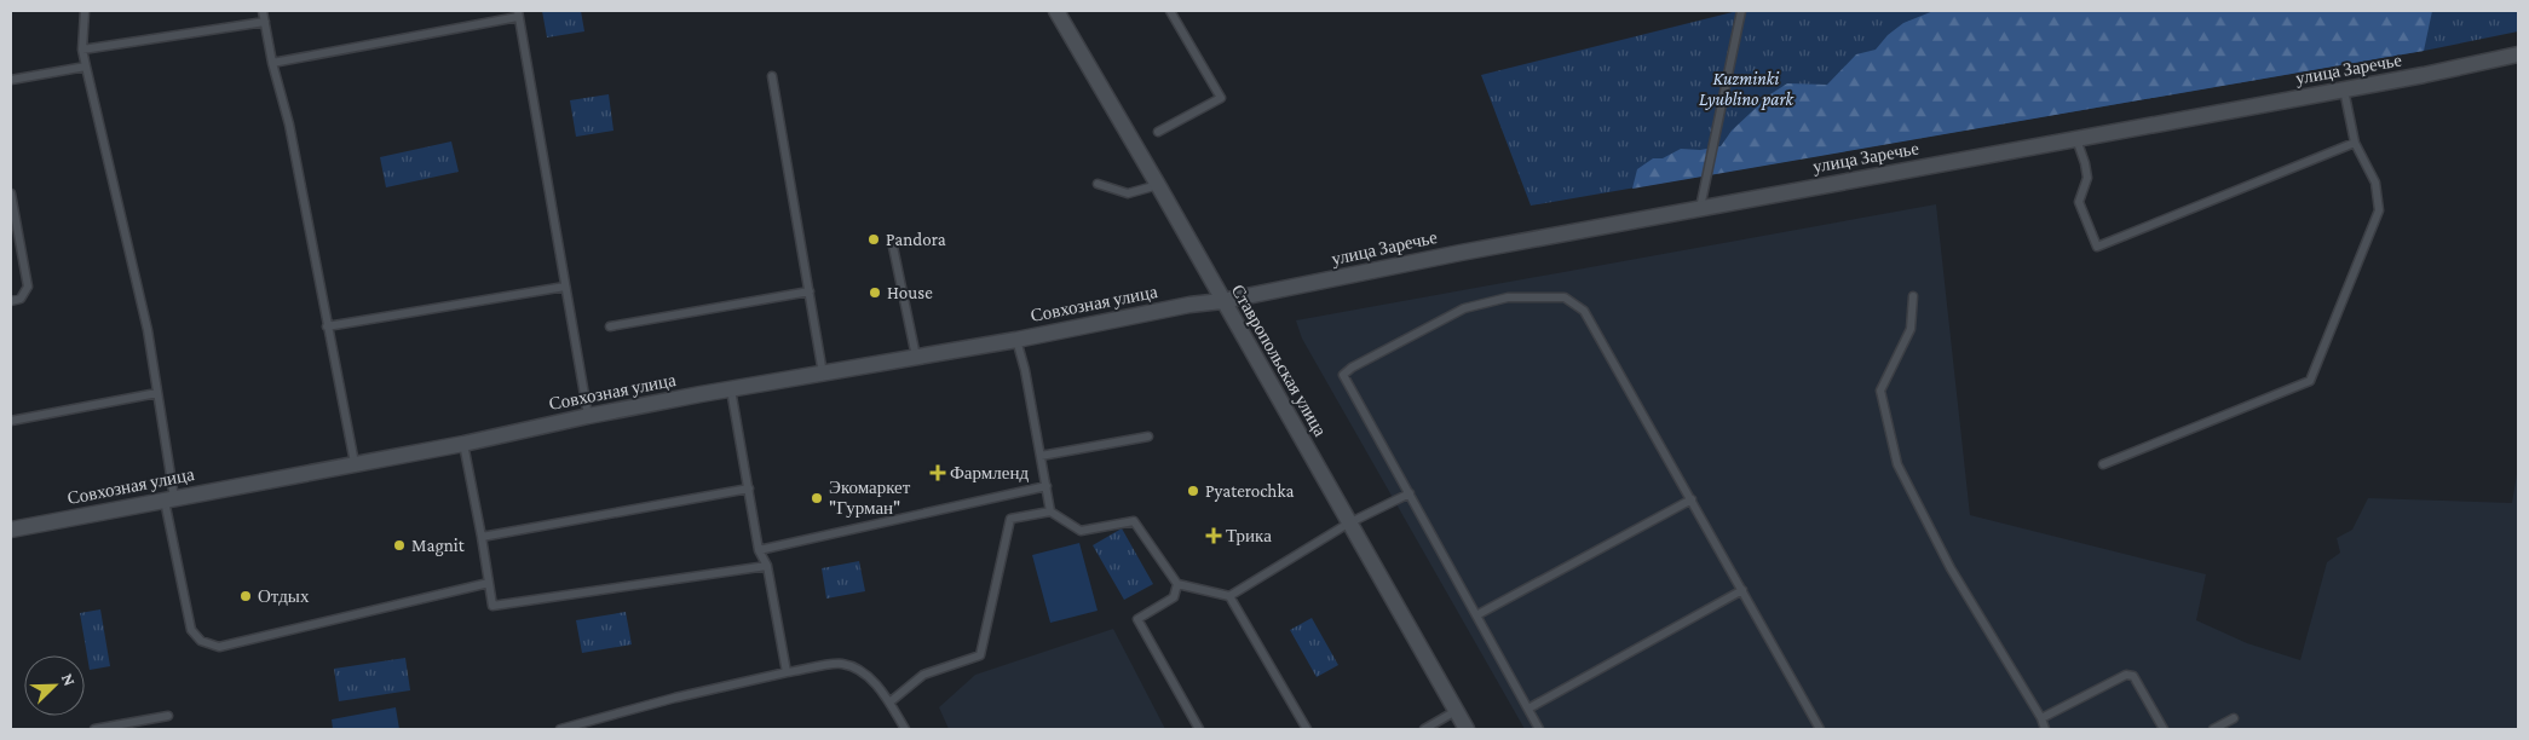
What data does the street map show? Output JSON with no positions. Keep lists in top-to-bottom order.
{
  "streets": {
    "street": ["улица Заречье", "Совхозная улица", "Ставропольская улица"]
  },
  "crossings": [
    ["улица Заречье", "Совхозная улица"],
    ["улица Заречье", "Ставропольская улица"],
    ["Совхозная улица", "Ставропольская улица"]
  ],
  "parks": ["Kuzminki Lyublino park"],
  "places": {
    "other": [
      "Pandora",
      "House",
      "Pyaterochka",
      "Экомаркет \"Гурман\"",
      "Magnit",
      "Отдых"
    ],
    "health": ["Фармленд", "Трика"]
  },
  "north": "top right"
}
